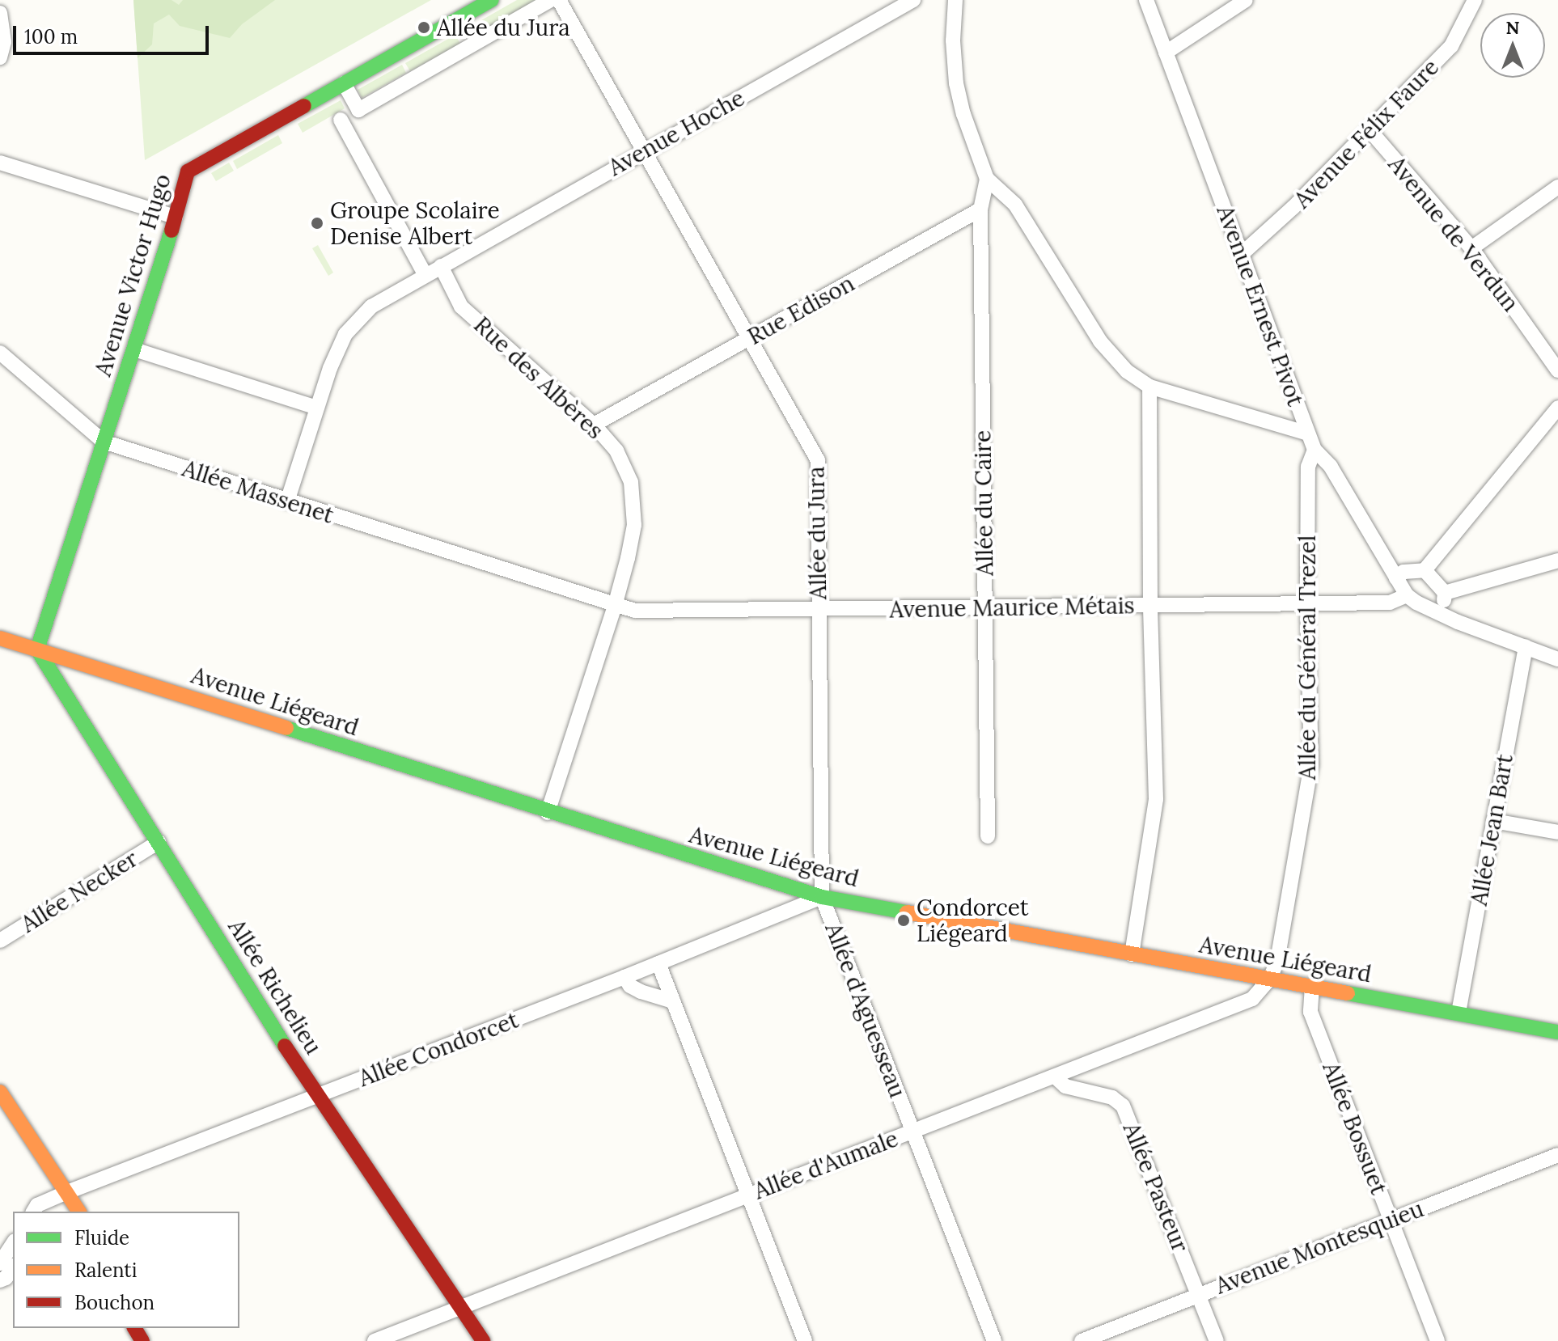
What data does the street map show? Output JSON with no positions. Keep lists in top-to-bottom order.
{
  "streets": {
    "street": [
      "Avenue Hoche",
      "Avenue Félix Faure",
      "Avenue de Verdun",
      "Avenue Victor Hugo",
      "Avenue Ernest Pivot",
      "Rue Edison",
      "Rue des Albères",
      "Allée Massenet",
      "Allée du Caire",
      "Allée du Jura",
      "Avenue Maurice Métais",
      "Allée du Général Trezel",
      "Avenue Liégeard",
      "Allée Jean Bart",
      "Allée Necker",
      "Allée Richelieu",
      "Allée d'Aguesseau",
      "Allée Condorcet",
      "Allée Bossuet",
      "Allée d'Aumale",
      "Allée Pasteur",
      "Avenue Montesquieu"
    ]
  },
  "crossings": [
    ["Avenue Hoche", "Rue des Albères"],
    ["Avenue Hoche", "Allée Massenet"],
    ["Avenue Hoche", "Allée du Jura"],
    ["Avenue Félix Faure", "Avenue de Verdun"],
    ["Avenue Félix Faure", "Avenue Ernest Pivot"],
    ["Avenue Victor Hugo", "Allée Massenet"],
    ["Avenue Victor Hugo", "Avenue Liégeard"],
    ["Avenue Victor Hugo", "Allée Richelieu"],
    ["Avenue Ernest Pivot", "Avenue Maurice Métais"],
    ["Avenue Ernest Pivot", "Allée du Général Trezel"],
    ["Rue Edison", "Rue des Albères"],
    ["Rue Edison", "Allée du Caire"],
    ["Rue Edison", "Allée du Jura"],
    ["Rue des Albères", "Allée Massenet"],
    ["Rue des Albères", "Avenue Maurice Métais"],
    ["Rue des Albères", "Avenue Liégeard"],
    ["Allée Massenet", "Avenue Maurice Métais"],
    ["Allée du Caire", "Avenue Maurice Métais"],
    ["Allée du Jura", "Avenue Maurice Métais"],
    ["Allée du Jura", "Avenue Liégeard"],
    ["Allée du Jura", "Allée d'Aguesseau"],
    ["Allée du Jura", "Allée Condorcet"],
    ["Avenue Maurice Métais", "Allée du Général Trezel"],
    ["Allée du Général Trezel", "Avenue Liégeard"],
    ["Allée du Général Trezel", "Allée d'Aumale"],
    ["Avenue Liégeard", "Allée Jean Bart"],
    ["Avenue Liégeard", "Allée Richelieu"],
    ["Avenue Liégeard", "Allée d'Aguesseau"],
    ["Avenue Liégeard", "Allée Condorcet"],
    ["Avenue Liégeard", "Allée Bossuet"],
    ["Avenue Liégeard", "Allée d'Aumale"],
    ["Allée Necker", "Allée Richelieu"],
    ["Allée Richelieu", "Allée Condorcet"],
    ["Allée Richelieu", "Allée d'Aumale"],
    ["Allée d'Aguesseau", "Allée Condorcet"],
    ["Allée d'Aguesseau", "Allée d'Aumale"],
    ["Allée Bossuet", "Avenue Montesquieu"],
    ["Allée d'Aumale", "Allée Pasteur"],
    ["Allée Pasteur", "Avenue Montesquieu"]
  ],
  "places": ["Allée du Jura", "Groupe Scolaire Denise Albert", "Condorcet Liégeard"],
  "legend": ["Fluide", "Ralenti", "Bouchon"],
  "scale_bar": "100 m",
  "north": "top"
}
